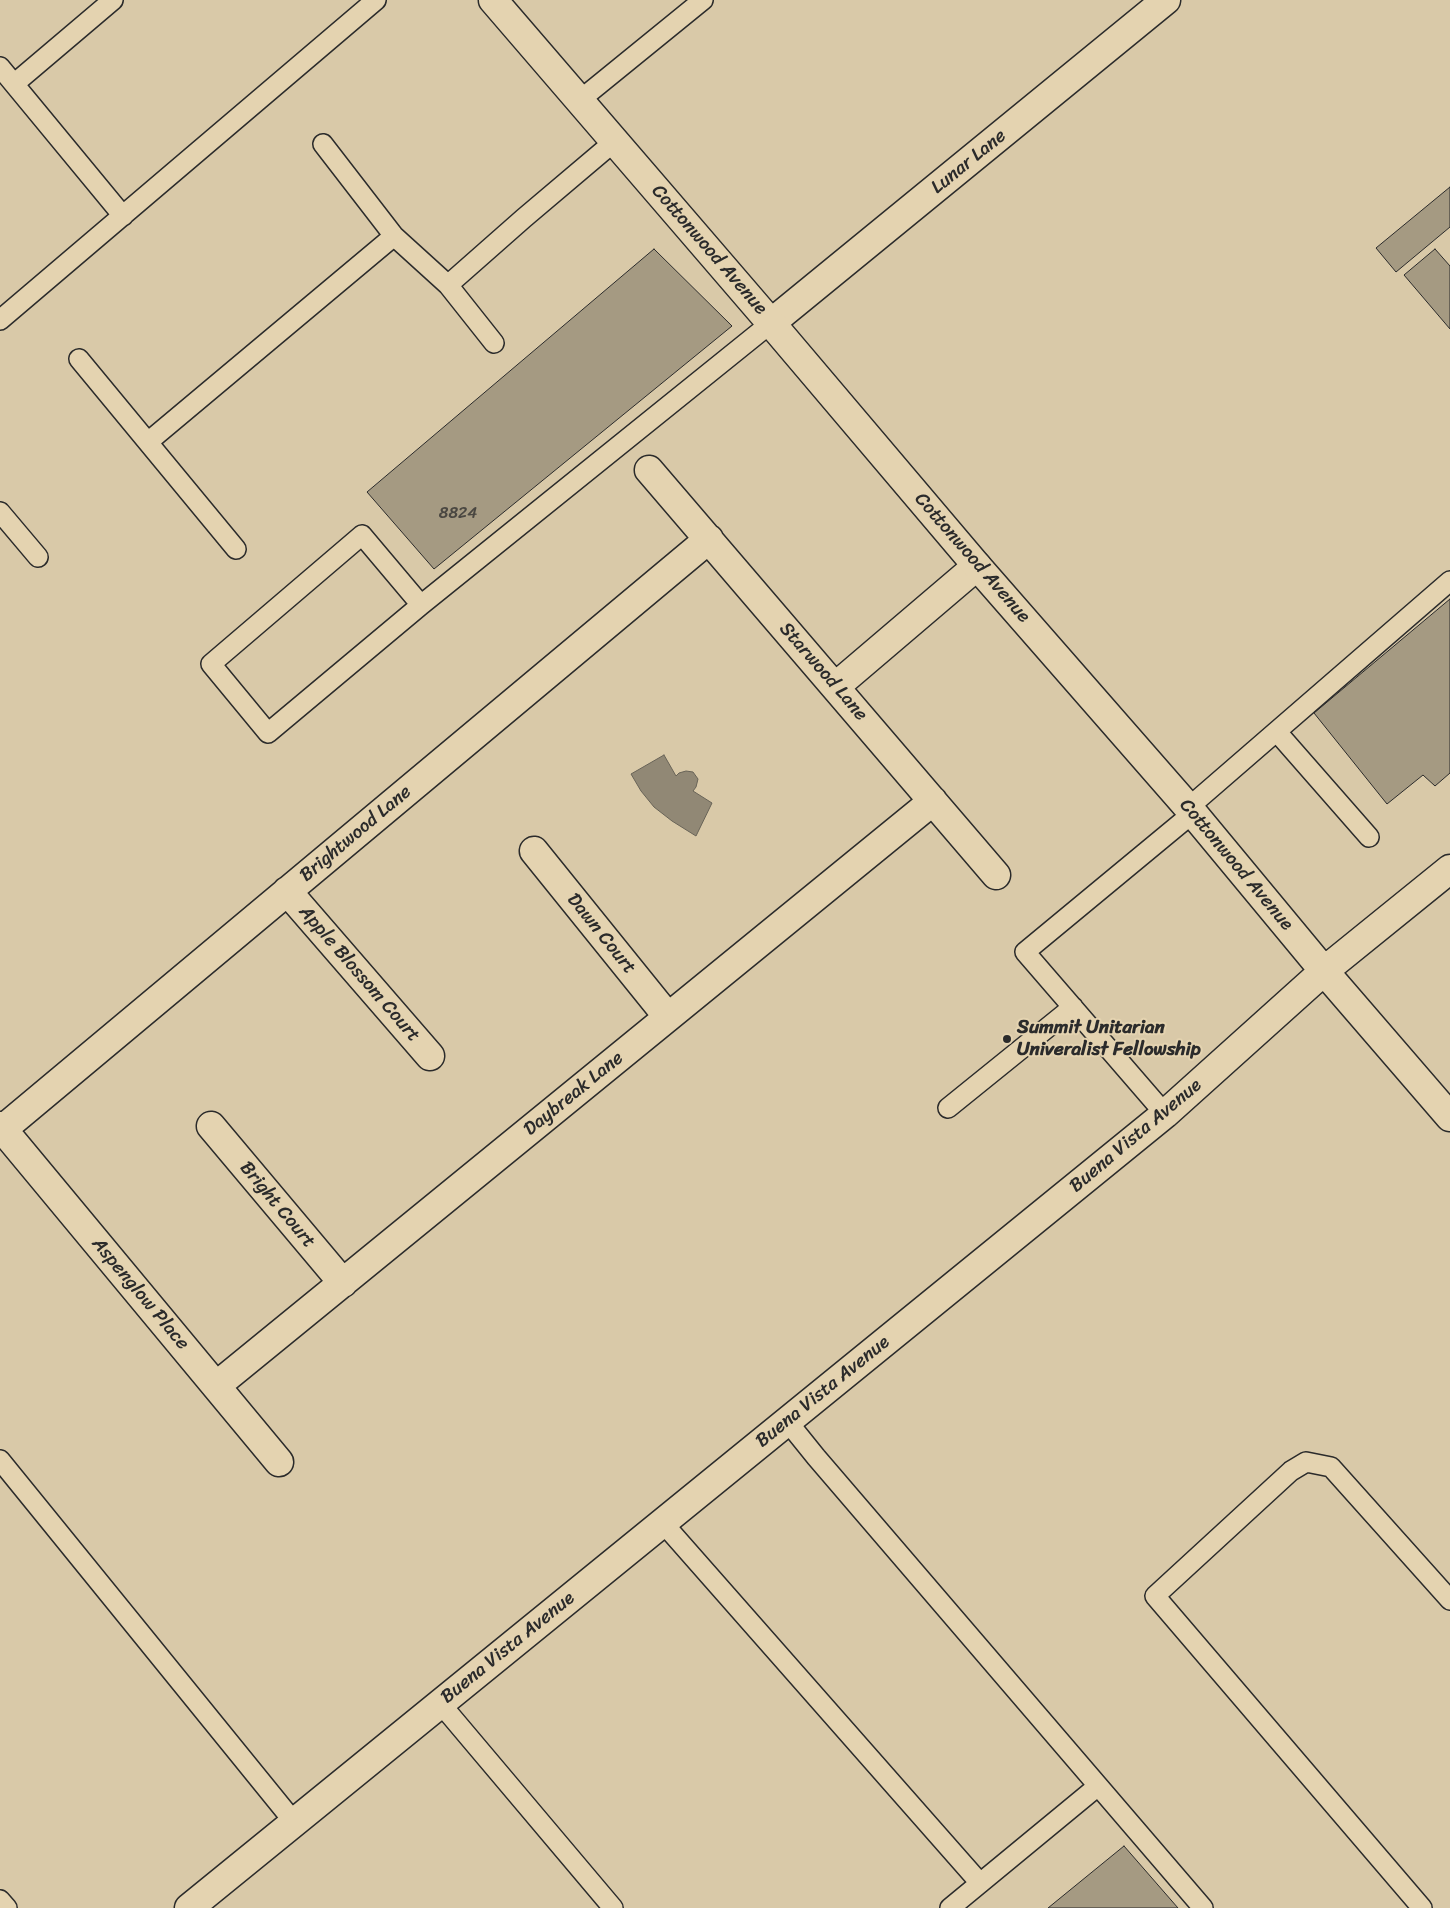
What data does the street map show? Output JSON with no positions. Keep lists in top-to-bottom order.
{
  "streets": {
    "street": [
      "Lunar Lane",
      "Cottonwood Avenue",
      "Starwood Lane",
      "Brightwood Lane",
      "Dawn Court",
      "Apple Blossom Court",
      "Daybreak Lane",
      "Buena Vista Avenue",
      "Bright Court",
      "Aspenglow Place"
    ]
  },
  "crossings": [
    ["Lunar Lane", "Cottonwood Avenue"],
    ["Cottonwood Avenue", "Buena Vista Avenue"],
    ["Starwood Lane", "Brightwood Lane"],
    ["Starwood Lane", "Daybreak Lane"],
    ["Brightwood Lane", "Apple Blossom Court"],
    ["Brightwood Lane", "Aspenglow Place"],
    ["Dawn Court", "Daybreak Lane"],
    ["Daybreak Lane", "Bright Court"],
    ["Daybreak Lane", "Aspenglow Place"]
  ],
  "places": ["Summit Unitarian Univeralist Fellowship"],
  "house_numbers": ["8824"]
}
